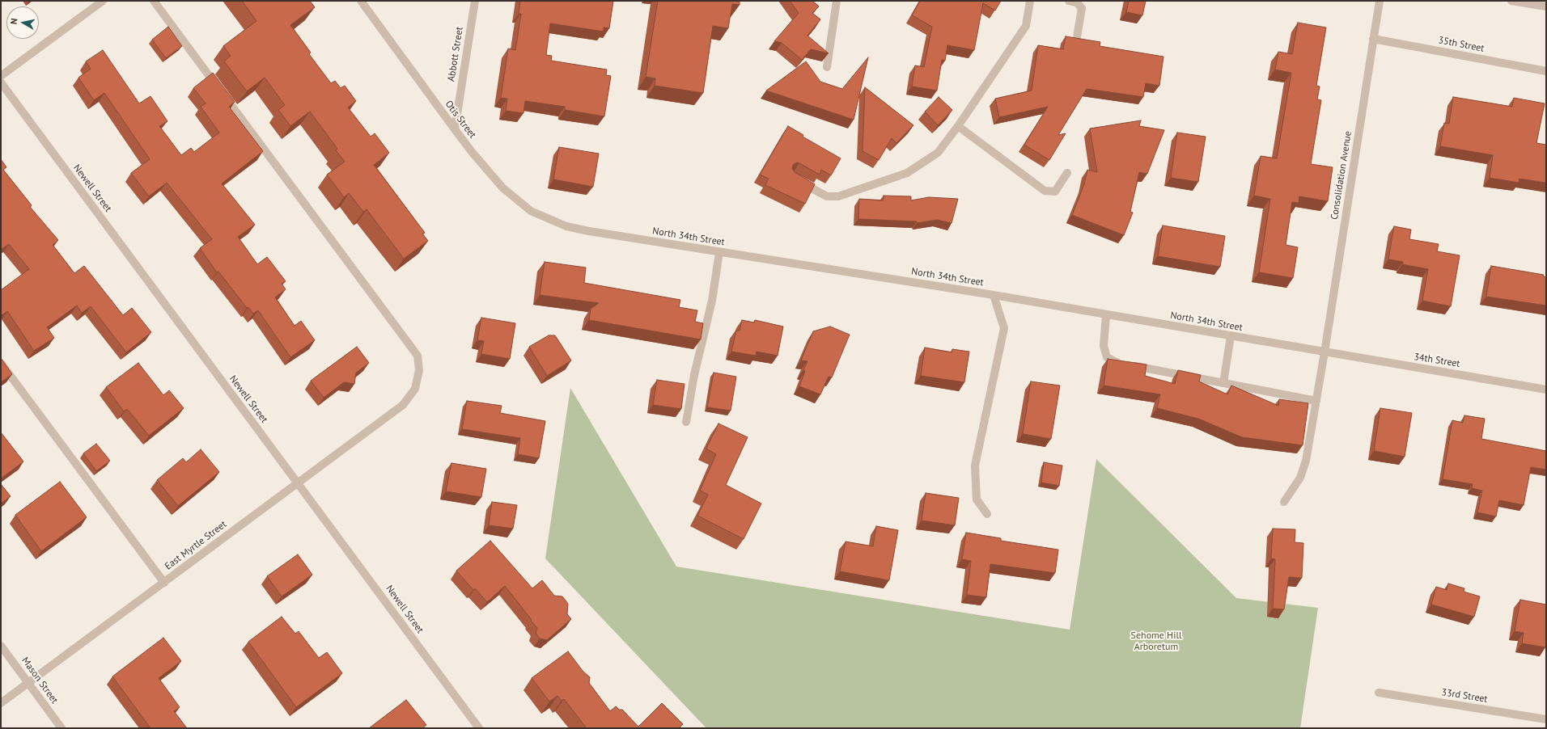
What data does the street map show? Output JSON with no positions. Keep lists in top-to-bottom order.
{
  "streets": {
    "street": [
      "35th Street",
      "Abbott Street",
      "Otis Street",
      "Consolidation Avenue",
      "Newell Street",
      "North 34th Street",
      "34th Street",
      "East Myrtle Street",
      "Mason Street",
      "33rd Street"
    ]
  },
  "crossings": [
    ["35th Street", "Consolidation Avenue"],
    ["Abbott Street", "Otis Street"],
    ["Otis Street", "North 34th Street"],
    ["Consolidation Avenue", "North 34th Street"],
    ["Consolidation Avenue", "34th Street"],
    ["Newell Street", "East Myrtle Street"],
    ["North 34th Street", "34th Street"],
    ["East Myrtle Street", "Mason Street"]
  ],
  "parks": ["Sehome Hill Arboretum"],
  "north": "left"
}
